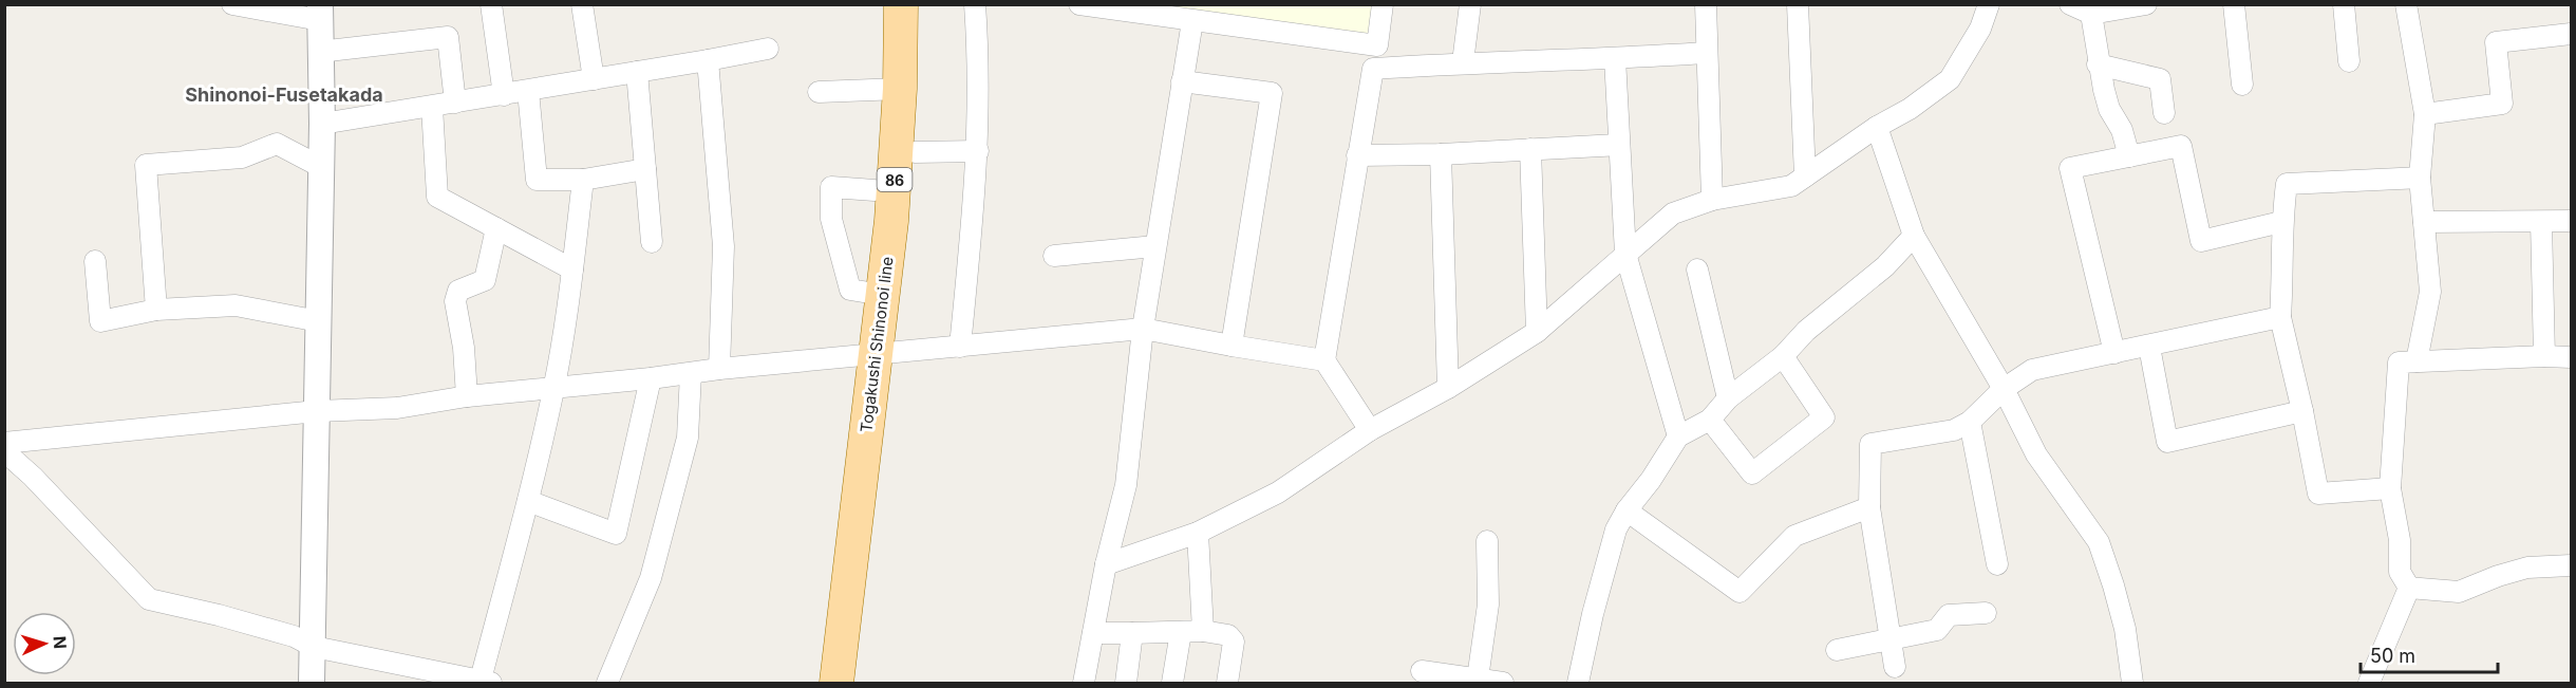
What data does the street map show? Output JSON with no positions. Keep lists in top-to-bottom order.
{
  "streets": {
    "main road": ["86", "Togakushi Shinonoi line"]
  },
  "districts": ["Shinonoi-Fusetakada"],
  "scale_bar": "50 m",
  "north": "right"
}
